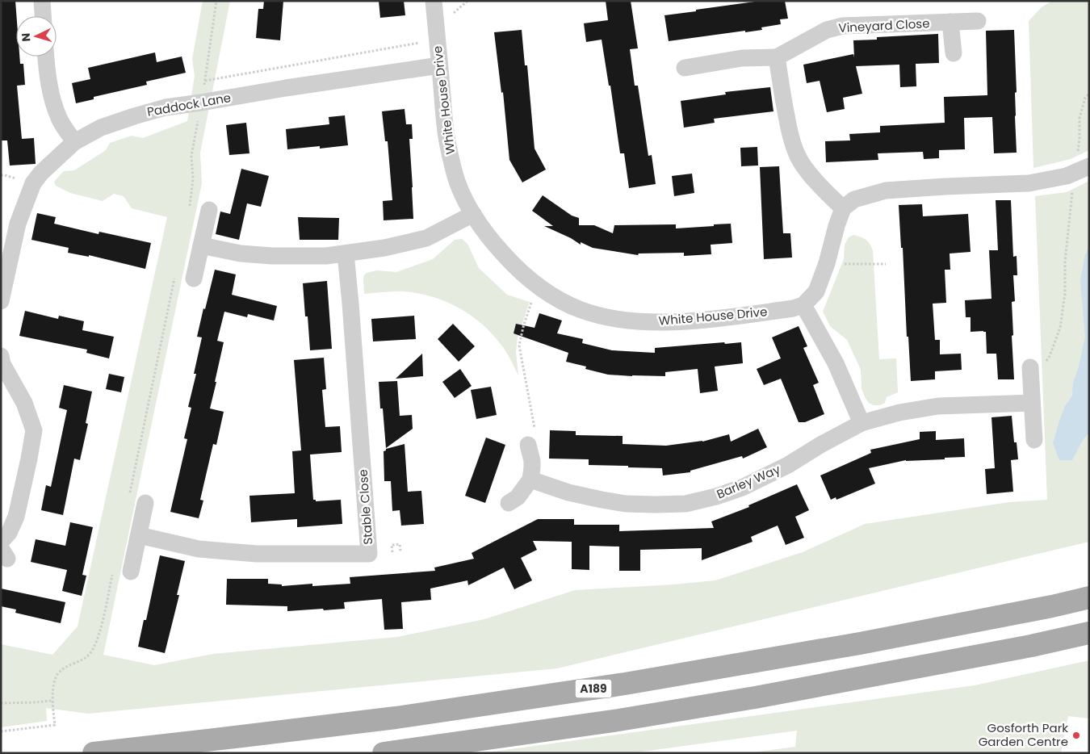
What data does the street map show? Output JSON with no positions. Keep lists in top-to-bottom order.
{
  "streets": {
    "main road": ["A189"],
    "street": [
      "Vineyard Close",
      "White House Drive",
      "Paddock Lane",
      "Barley Way",
      "Stable Close"
    ]
  },
  "crossings": [
    ["White House Drive", "Paddock Lane"]
  ],
  "places": ["Gosforth Park Garden Centre"],
  "north": "left"
}
